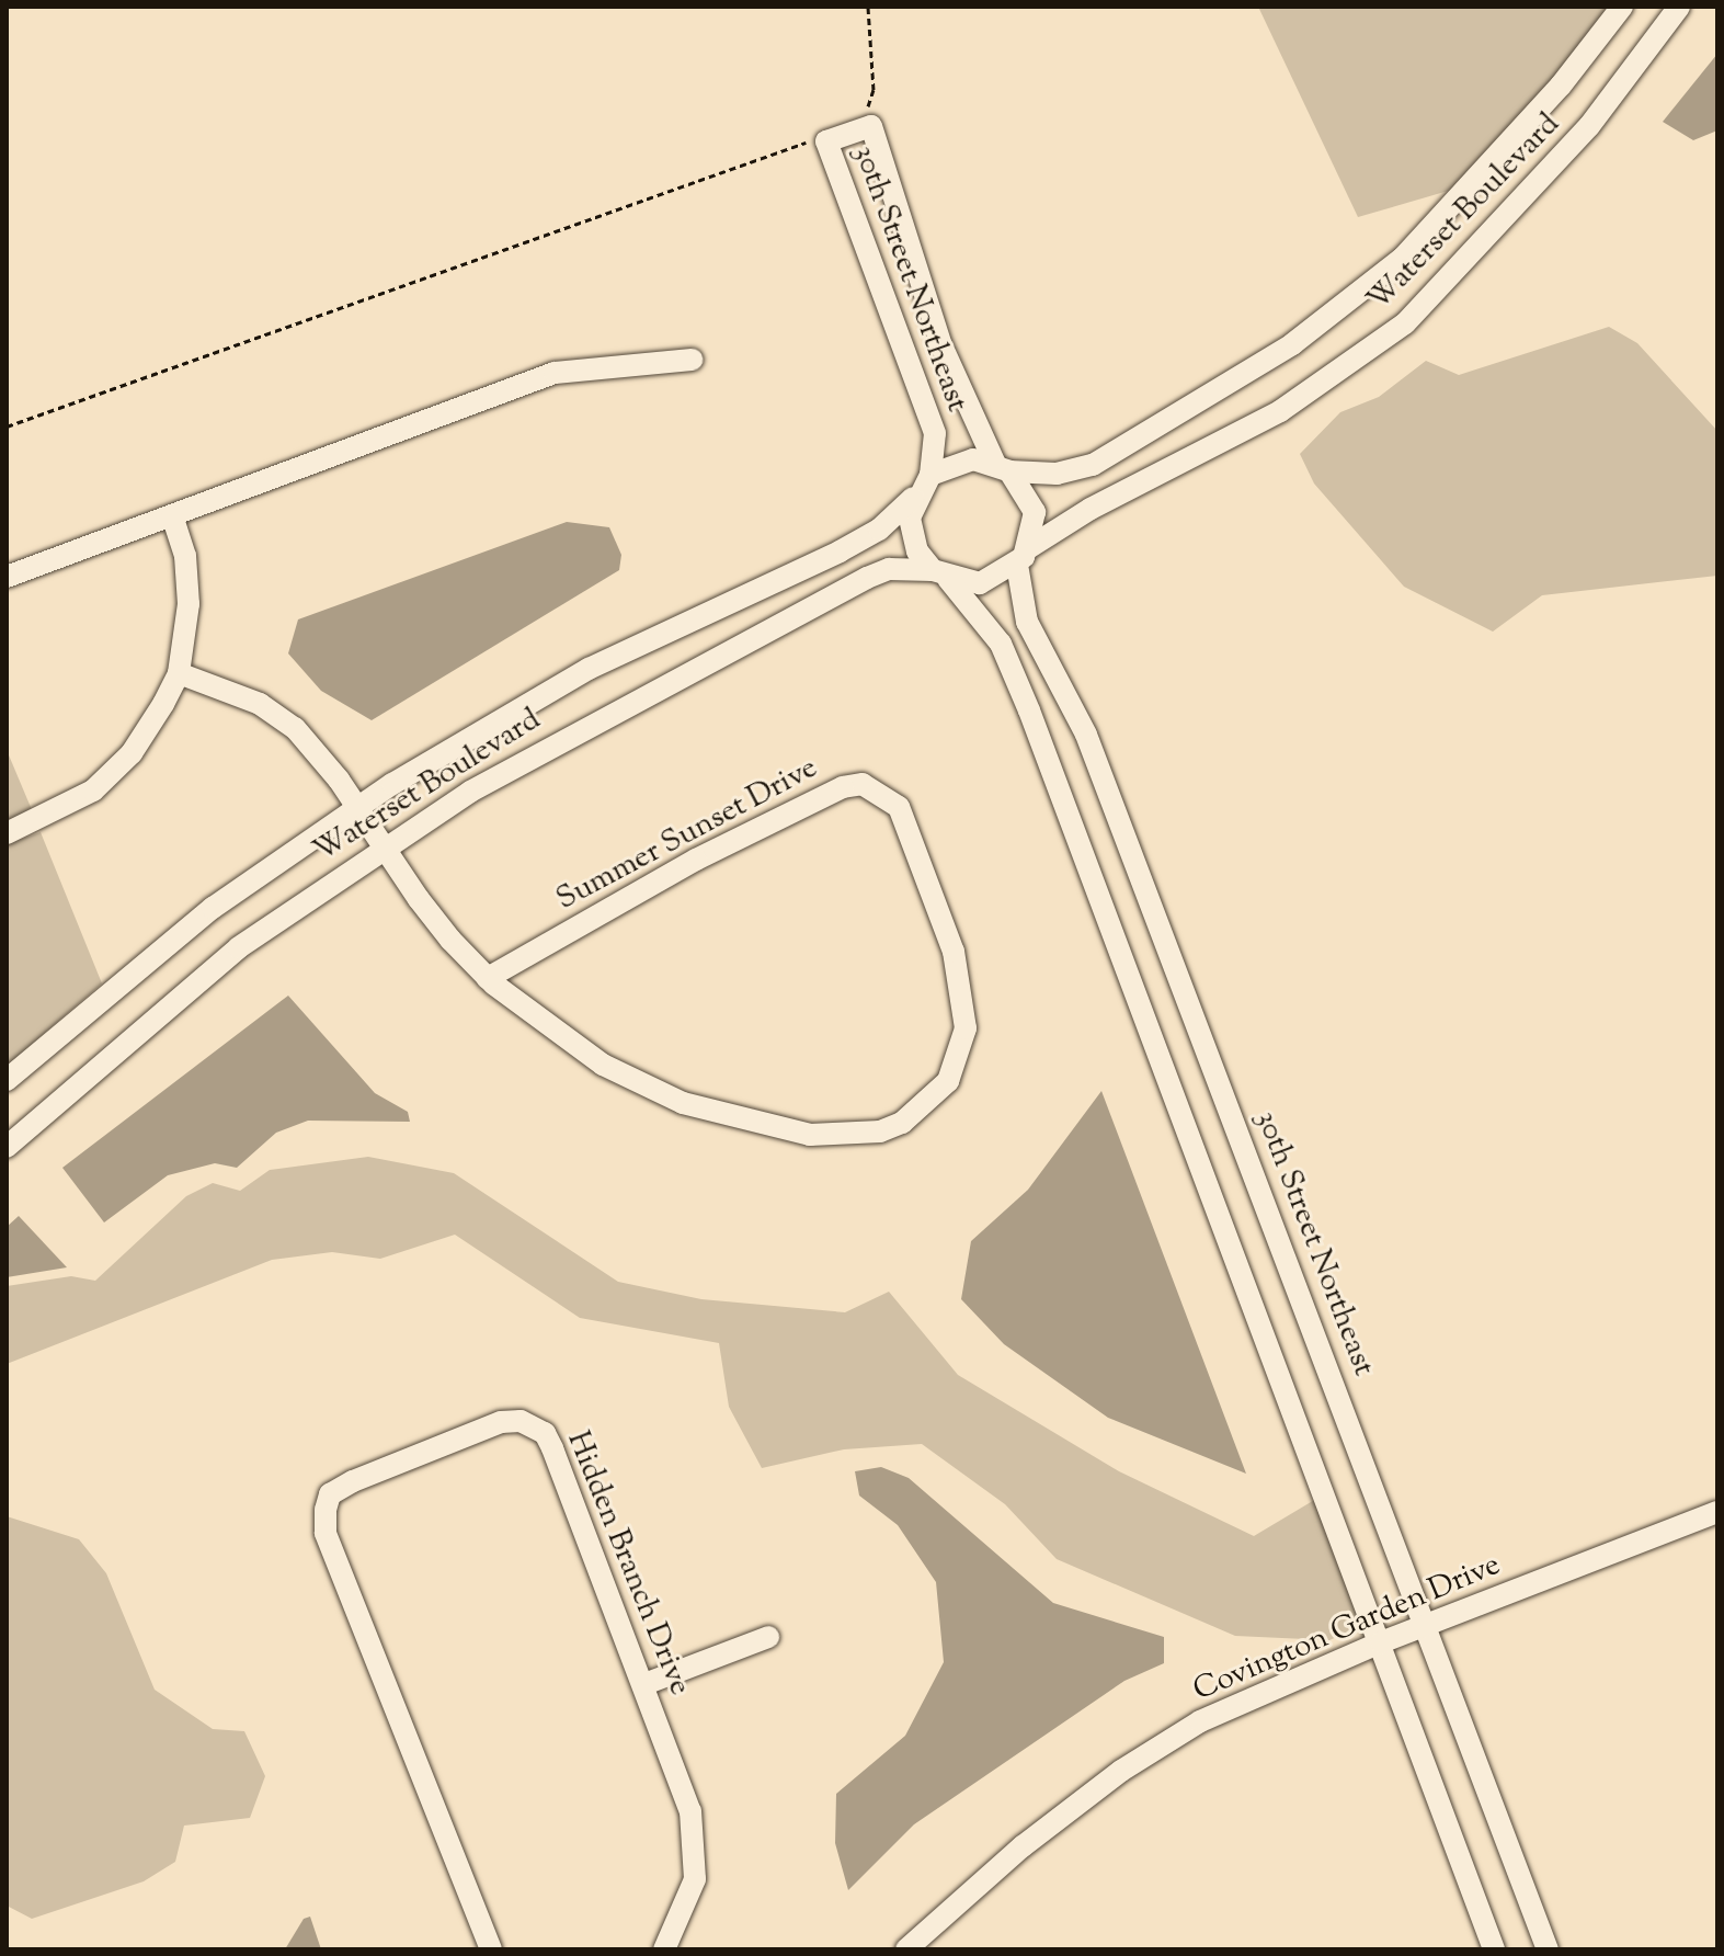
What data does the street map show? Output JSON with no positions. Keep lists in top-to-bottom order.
{
  "streets": {
    "street": [
      "Waterset Boulevard",
      "30th Street Northeast",
      "Summer Sunset Drive",
      "Hidden Branch Drive",
      "Covington Garden Drive"
    ]
  },
  "crossings": [
    ["Waterset Boulevard", "30th Street Northeast"],
    ["Waterset Boulevard", "Summer Sunset Drive"],
    ["30th Street Northeast", "Covington Garden Drive"]
  ]
}
